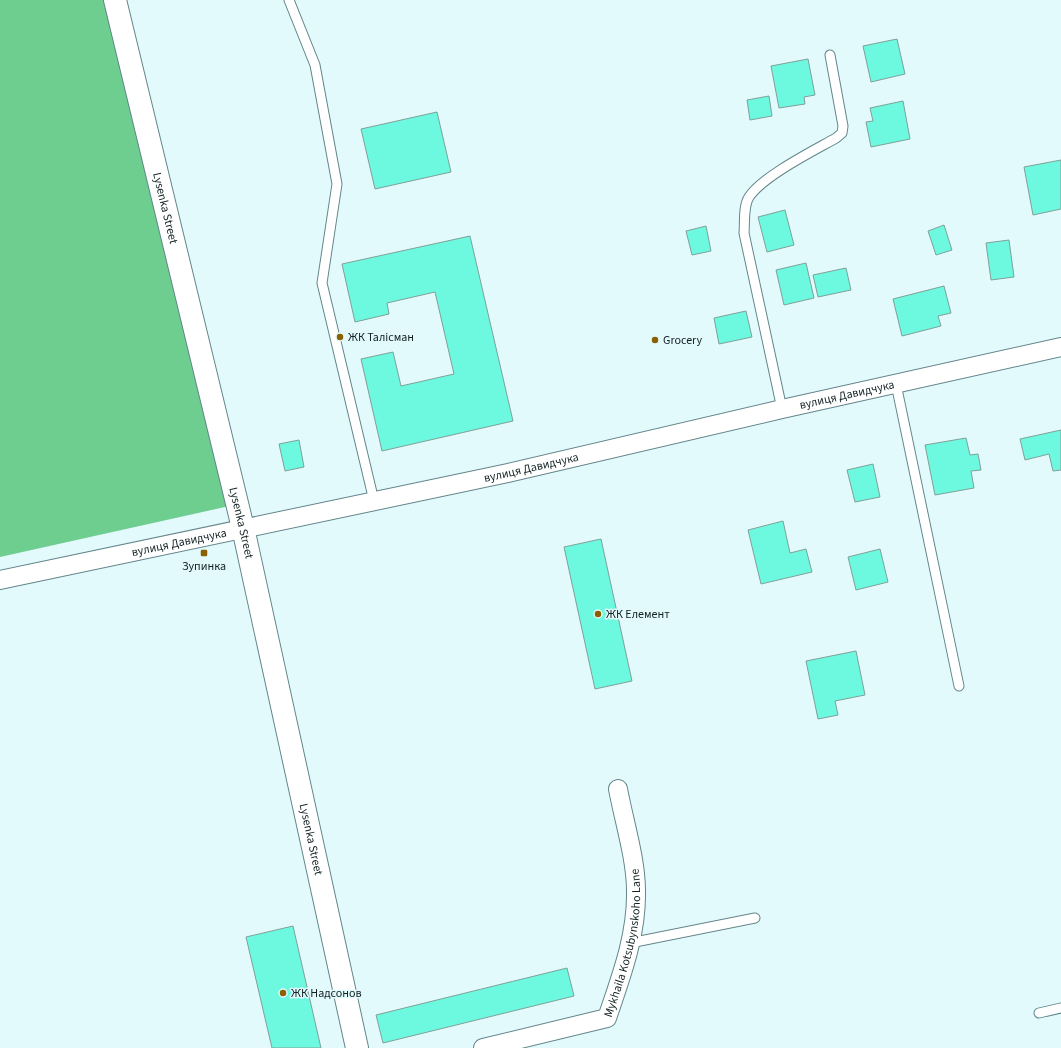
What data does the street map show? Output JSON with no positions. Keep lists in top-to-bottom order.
{
  "streets": {
    "street": ["Lysenka Street", "вулиця Давидчука", "Mykhaila Kotsubynskoho Lane"]
  },
  "crossings": [
    ["Lysenka Street", "вулиця Давидчука"]
  ],
  "places": {
    "other": [
      "ЖК Талiсман",
      "Grocery",
      "ЖК Елемент",
      "ЖК Надсонов"
    ],
    "transit": ["Зупинка"]
  }
}
